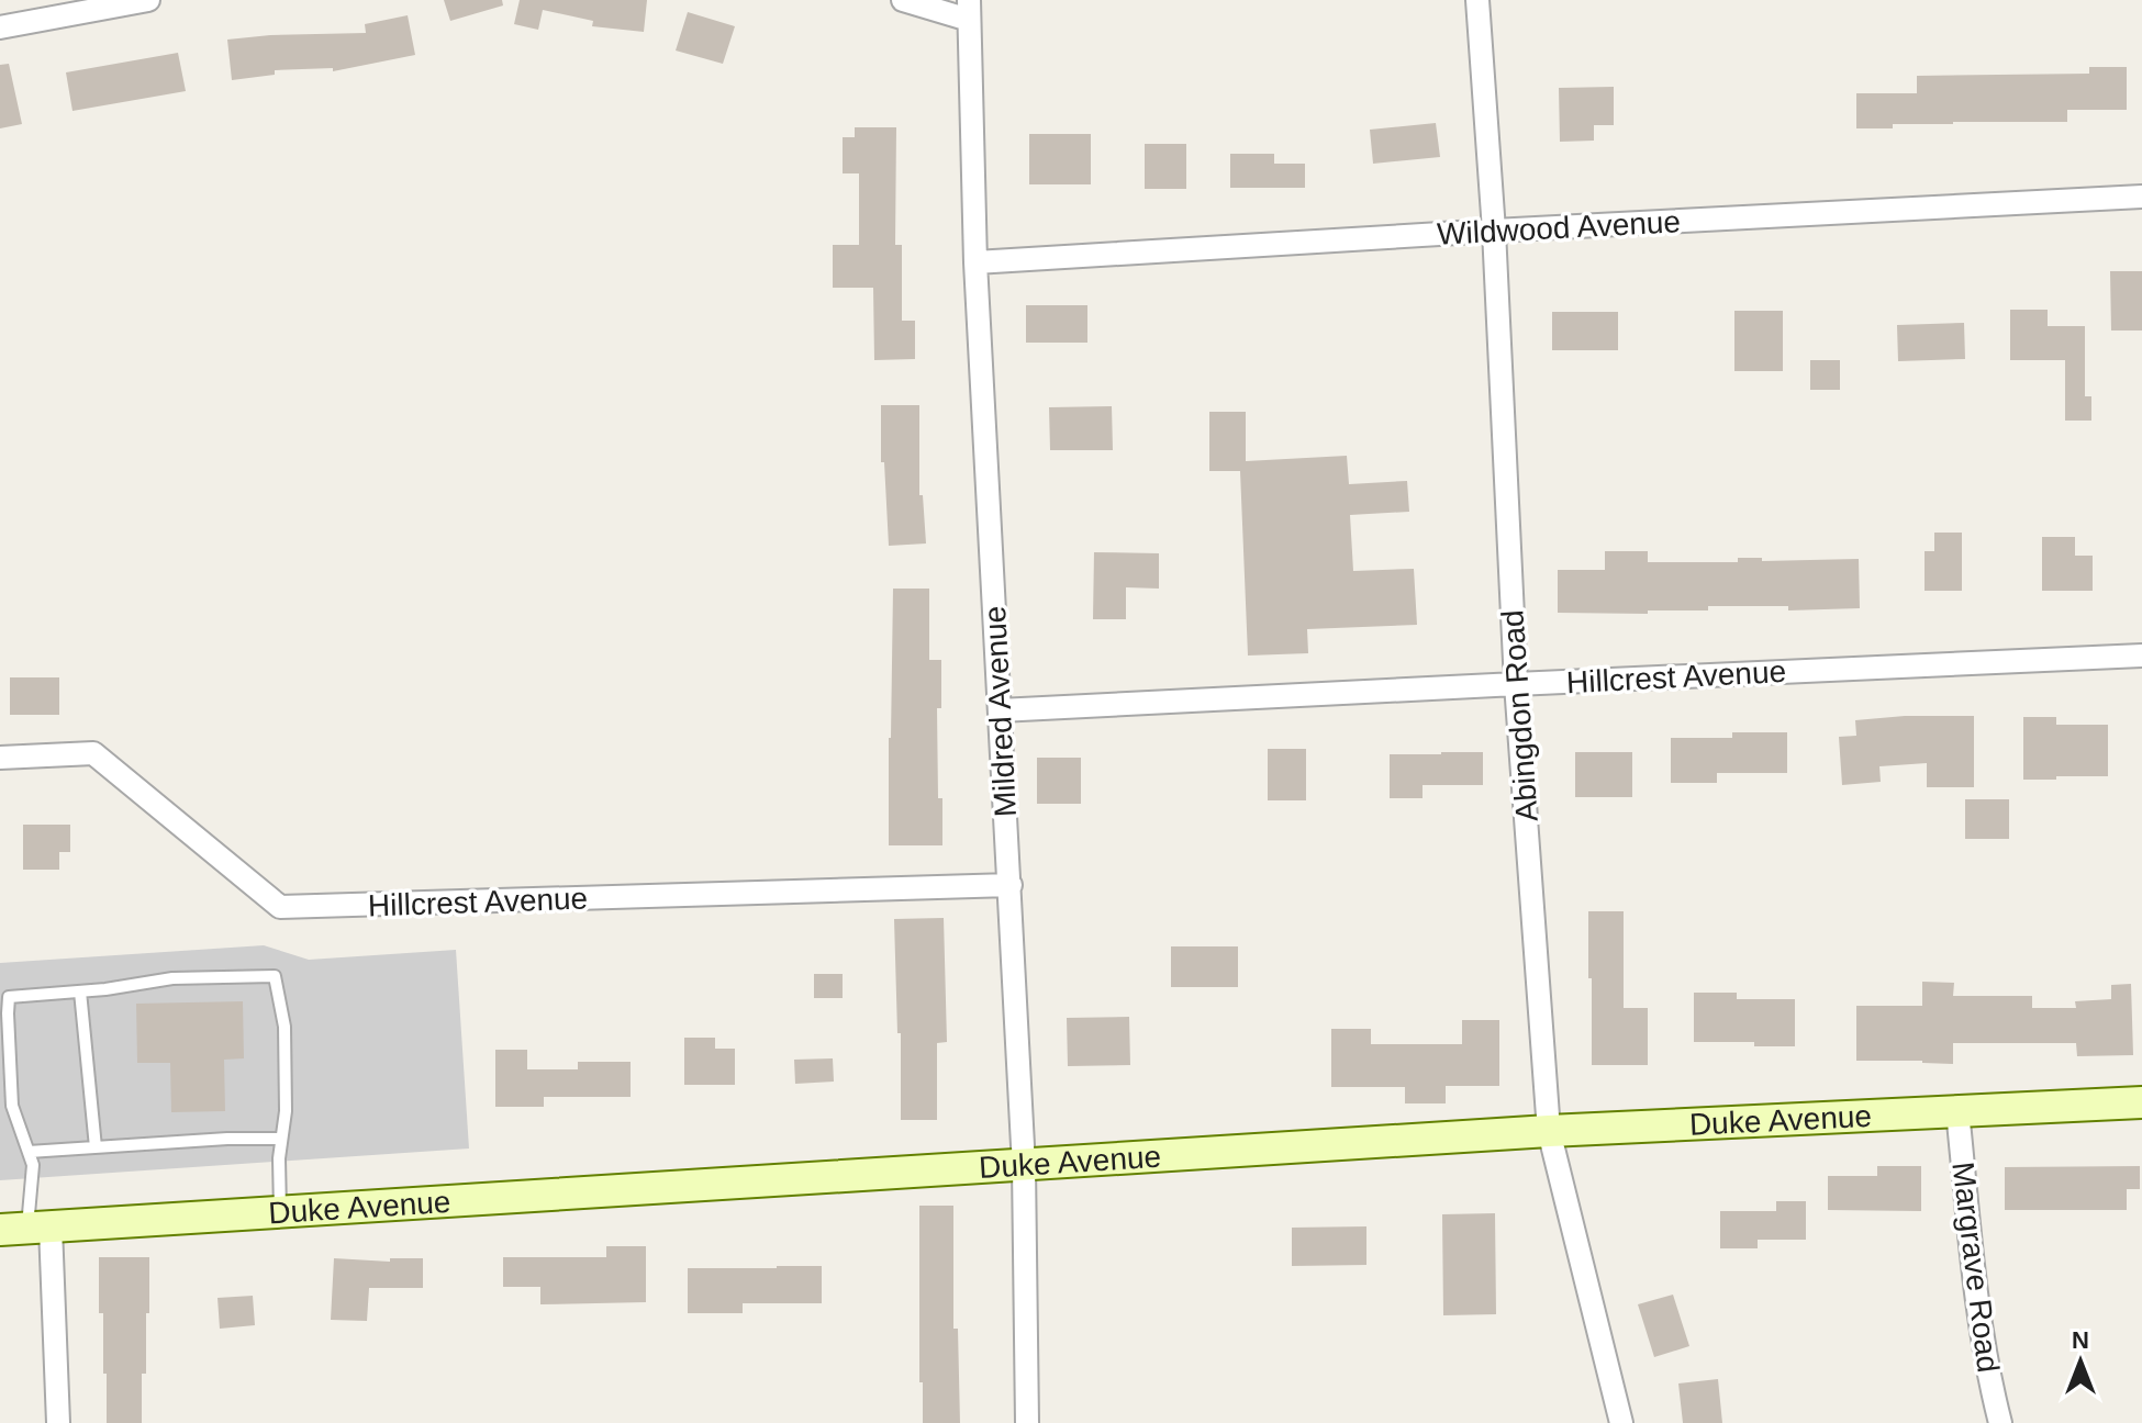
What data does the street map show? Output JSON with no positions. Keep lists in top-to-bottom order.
{
  "streets": {
    "street": [
      "Wildwood Avenue",
      "Hillcrest Avenue",
      "Mildred Avenue",
      "Abingdon Road",
      "Duke Avenue",
      "Margrave Road"
    ]
  },
  "crossings": [
    ["Wildwood Avenue", "Mildred Avenue"],
    ["Wildwood Avenue", "Abingdon Road"],
    ["Hillcrest Avenue", "Mildred Avenue"],
    ["Hillcrest Avenue", "Abingdon Road"],
    ["Mildred Avenue", "Duke Avenue"],
    ["Abingdon Road", "Duke Avenue"],
    ["Duke Avenue", "Margrave Road"]
  ],
  "north": "top"
}
